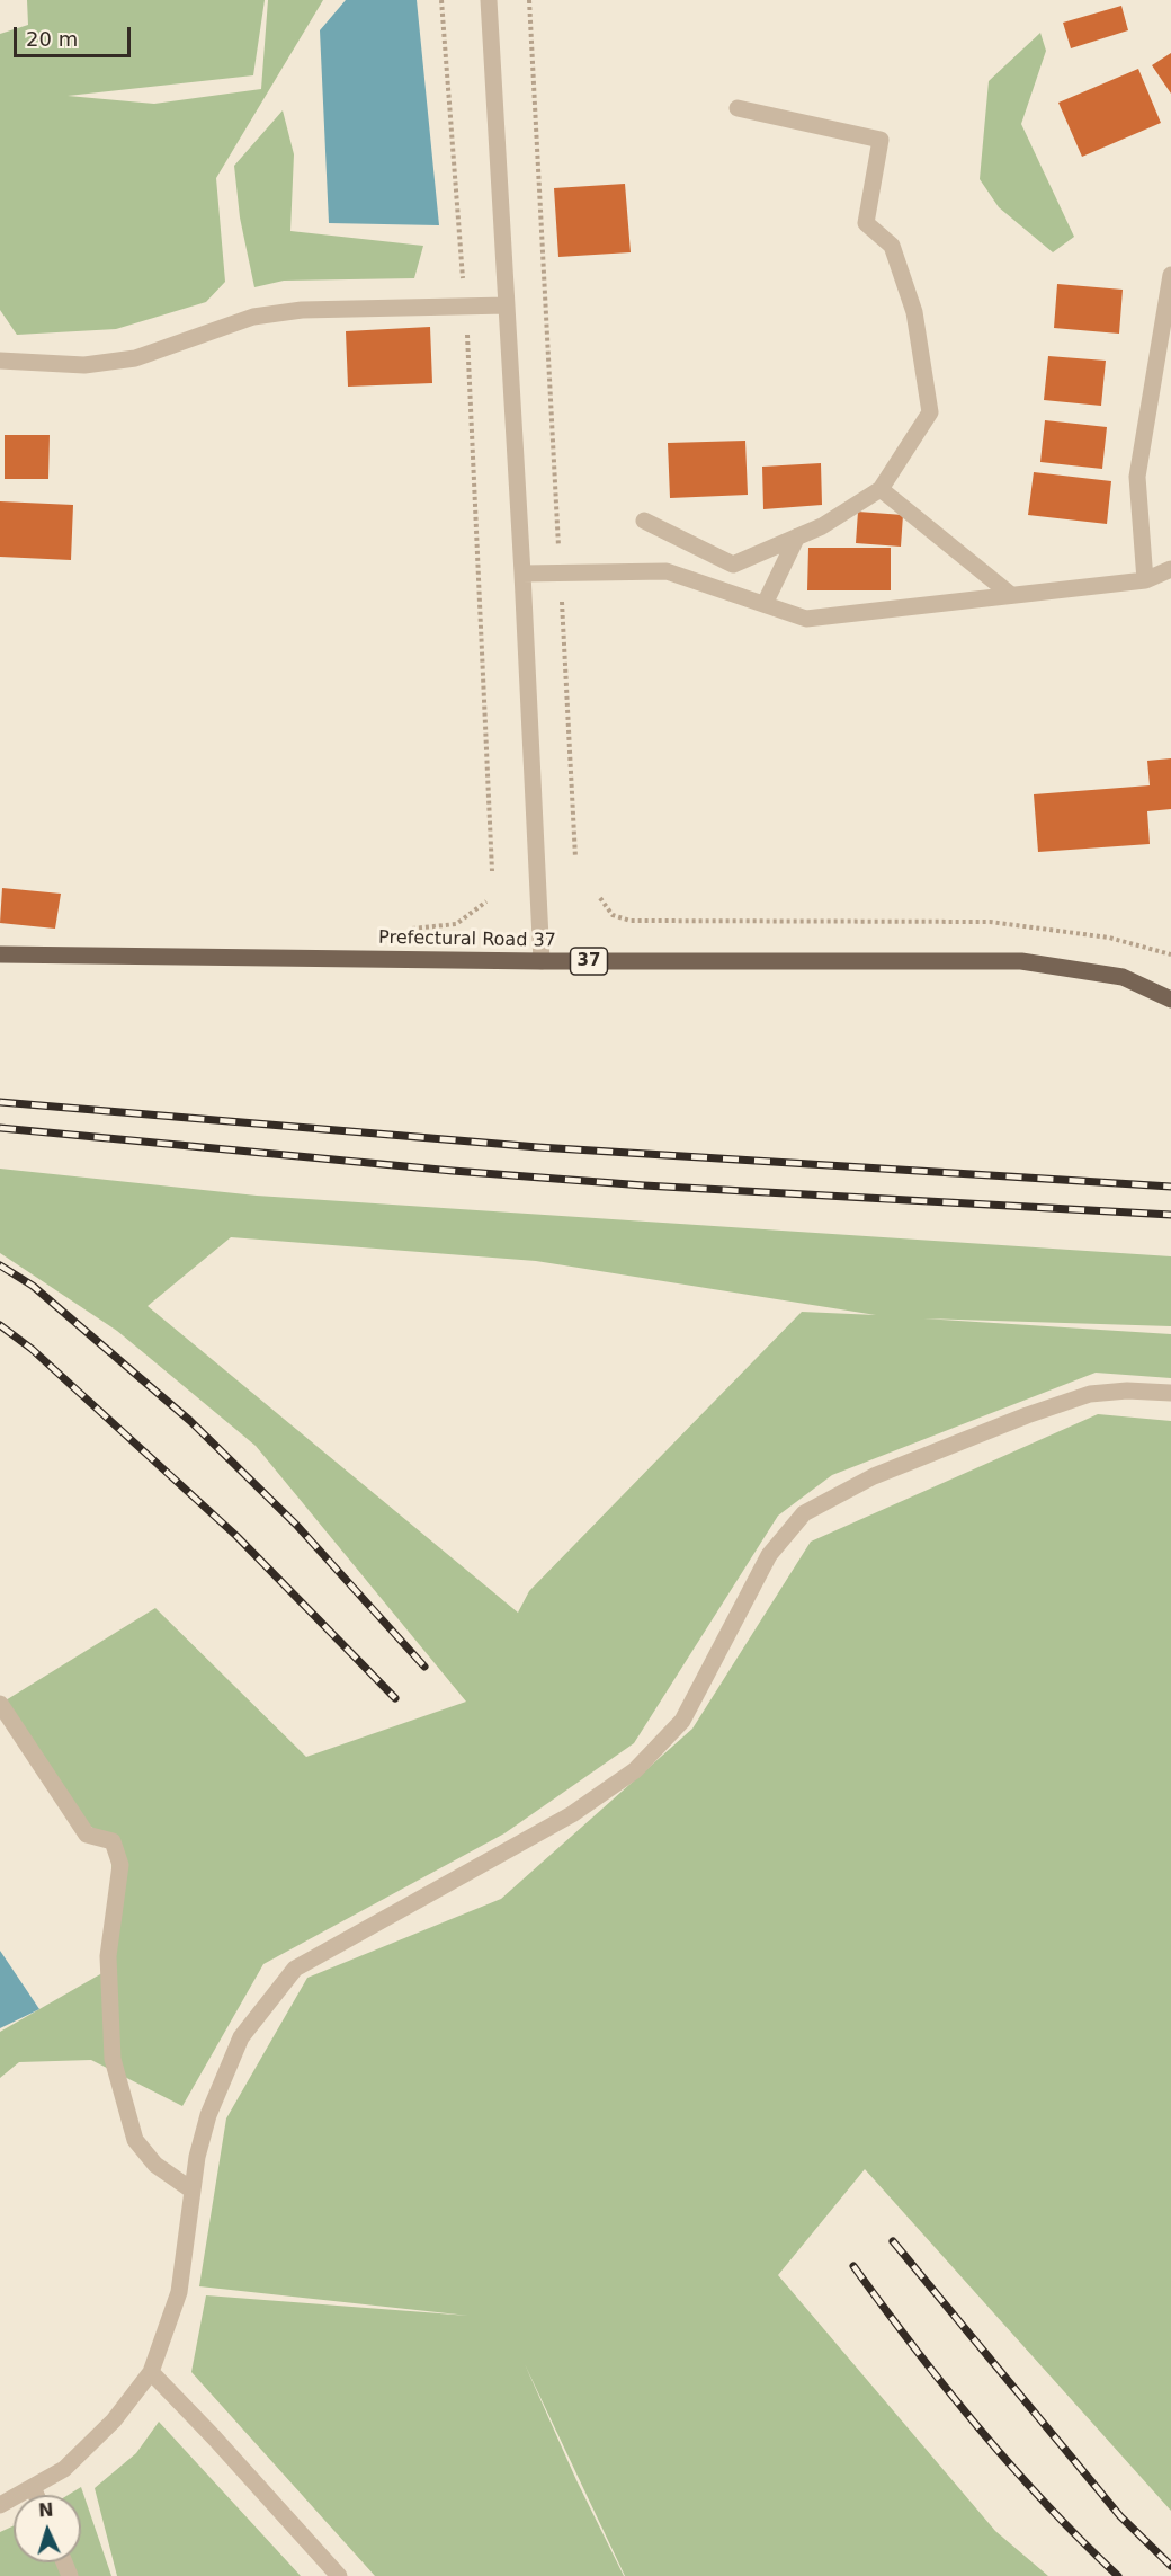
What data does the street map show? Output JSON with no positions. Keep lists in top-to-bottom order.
{
  "streets": {
    "main road": ["Prefectural Road 37", "37"]
  },
  "scale_bar": "20 m",
  "north": "top"
}
